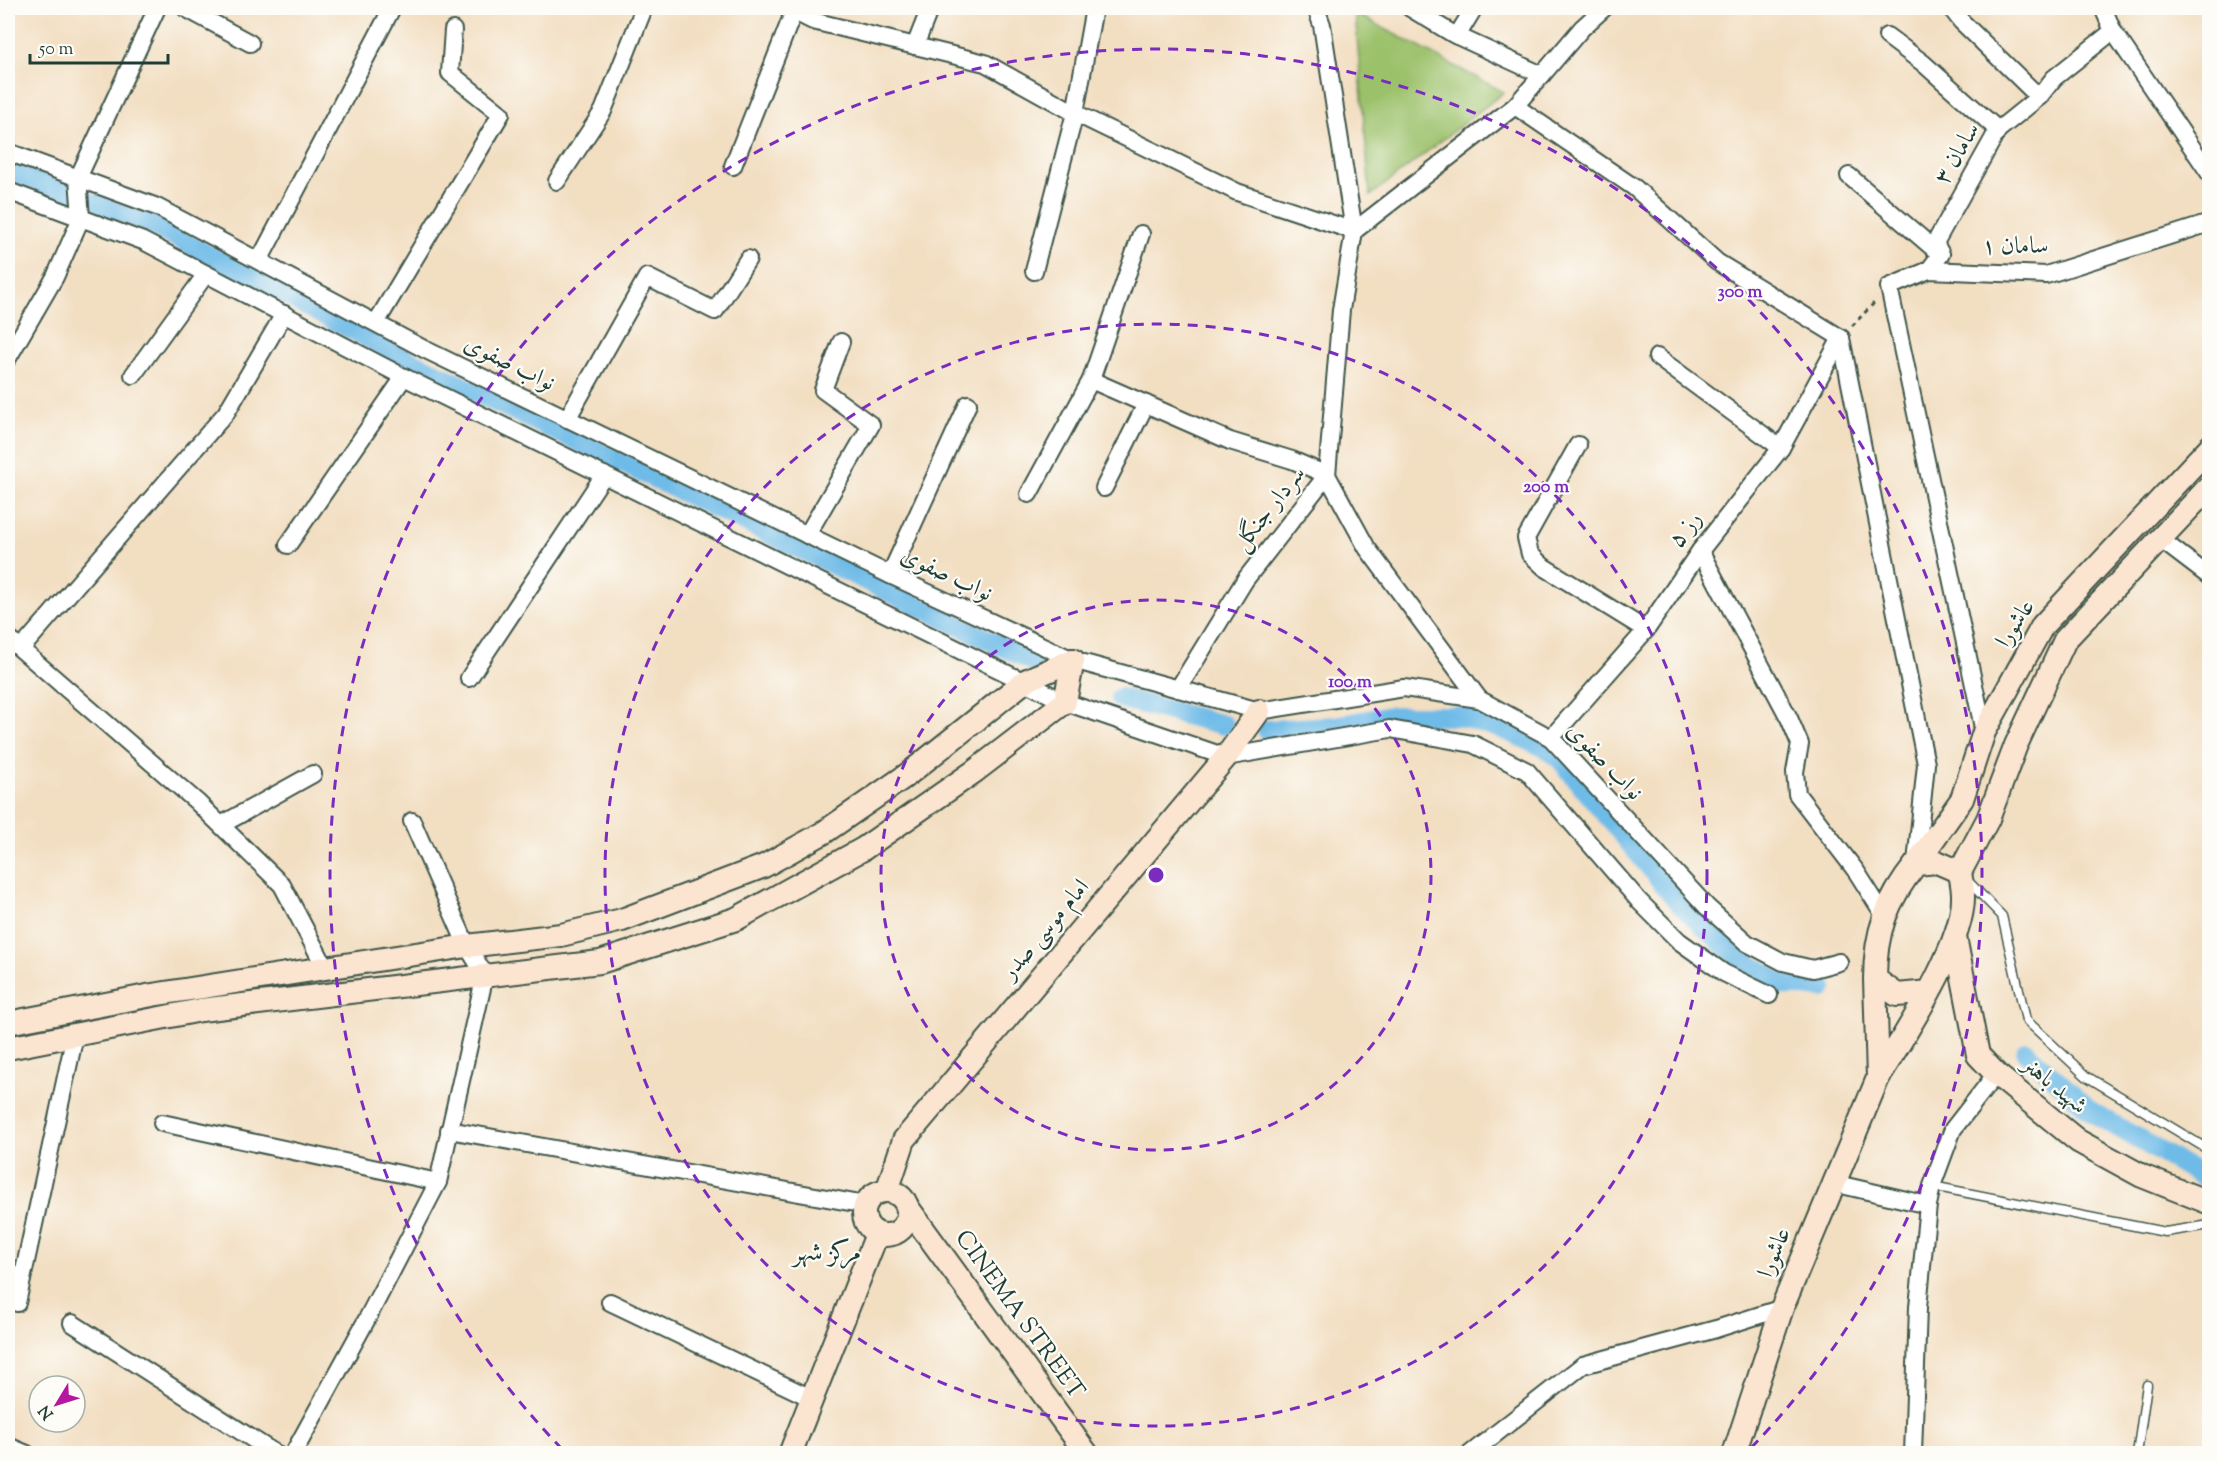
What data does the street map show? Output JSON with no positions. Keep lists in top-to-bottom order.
{
  "streets": {
    "street": [
      "سامان ۳",
      "سامان ۱",
      "نواب صفوی",
      "سردار جنگل",
      "رز ۵",
      "عاشورا",
      "امام موسی صدر",
      "شهید باهنر",
      "CINEMA STREET"
    ]
  },
  "crossings": [
    ["نواب صفوی", "سردار جنگل"],
    ["نواب صفوی", "رز ۵"],
    ["نواب صفوی", "امام موسی صدر"],
    ["عاشورا", "شهید باهنر"],
    ["امام موسی صدر", "CINEMA STREET"]
  ],
  "districts": ["مرکز شهر"],
  "scale_bar": "50 m",
  "north": "bottom left",
  "rings": ["300 m", "200 m", "100 m"]
}
